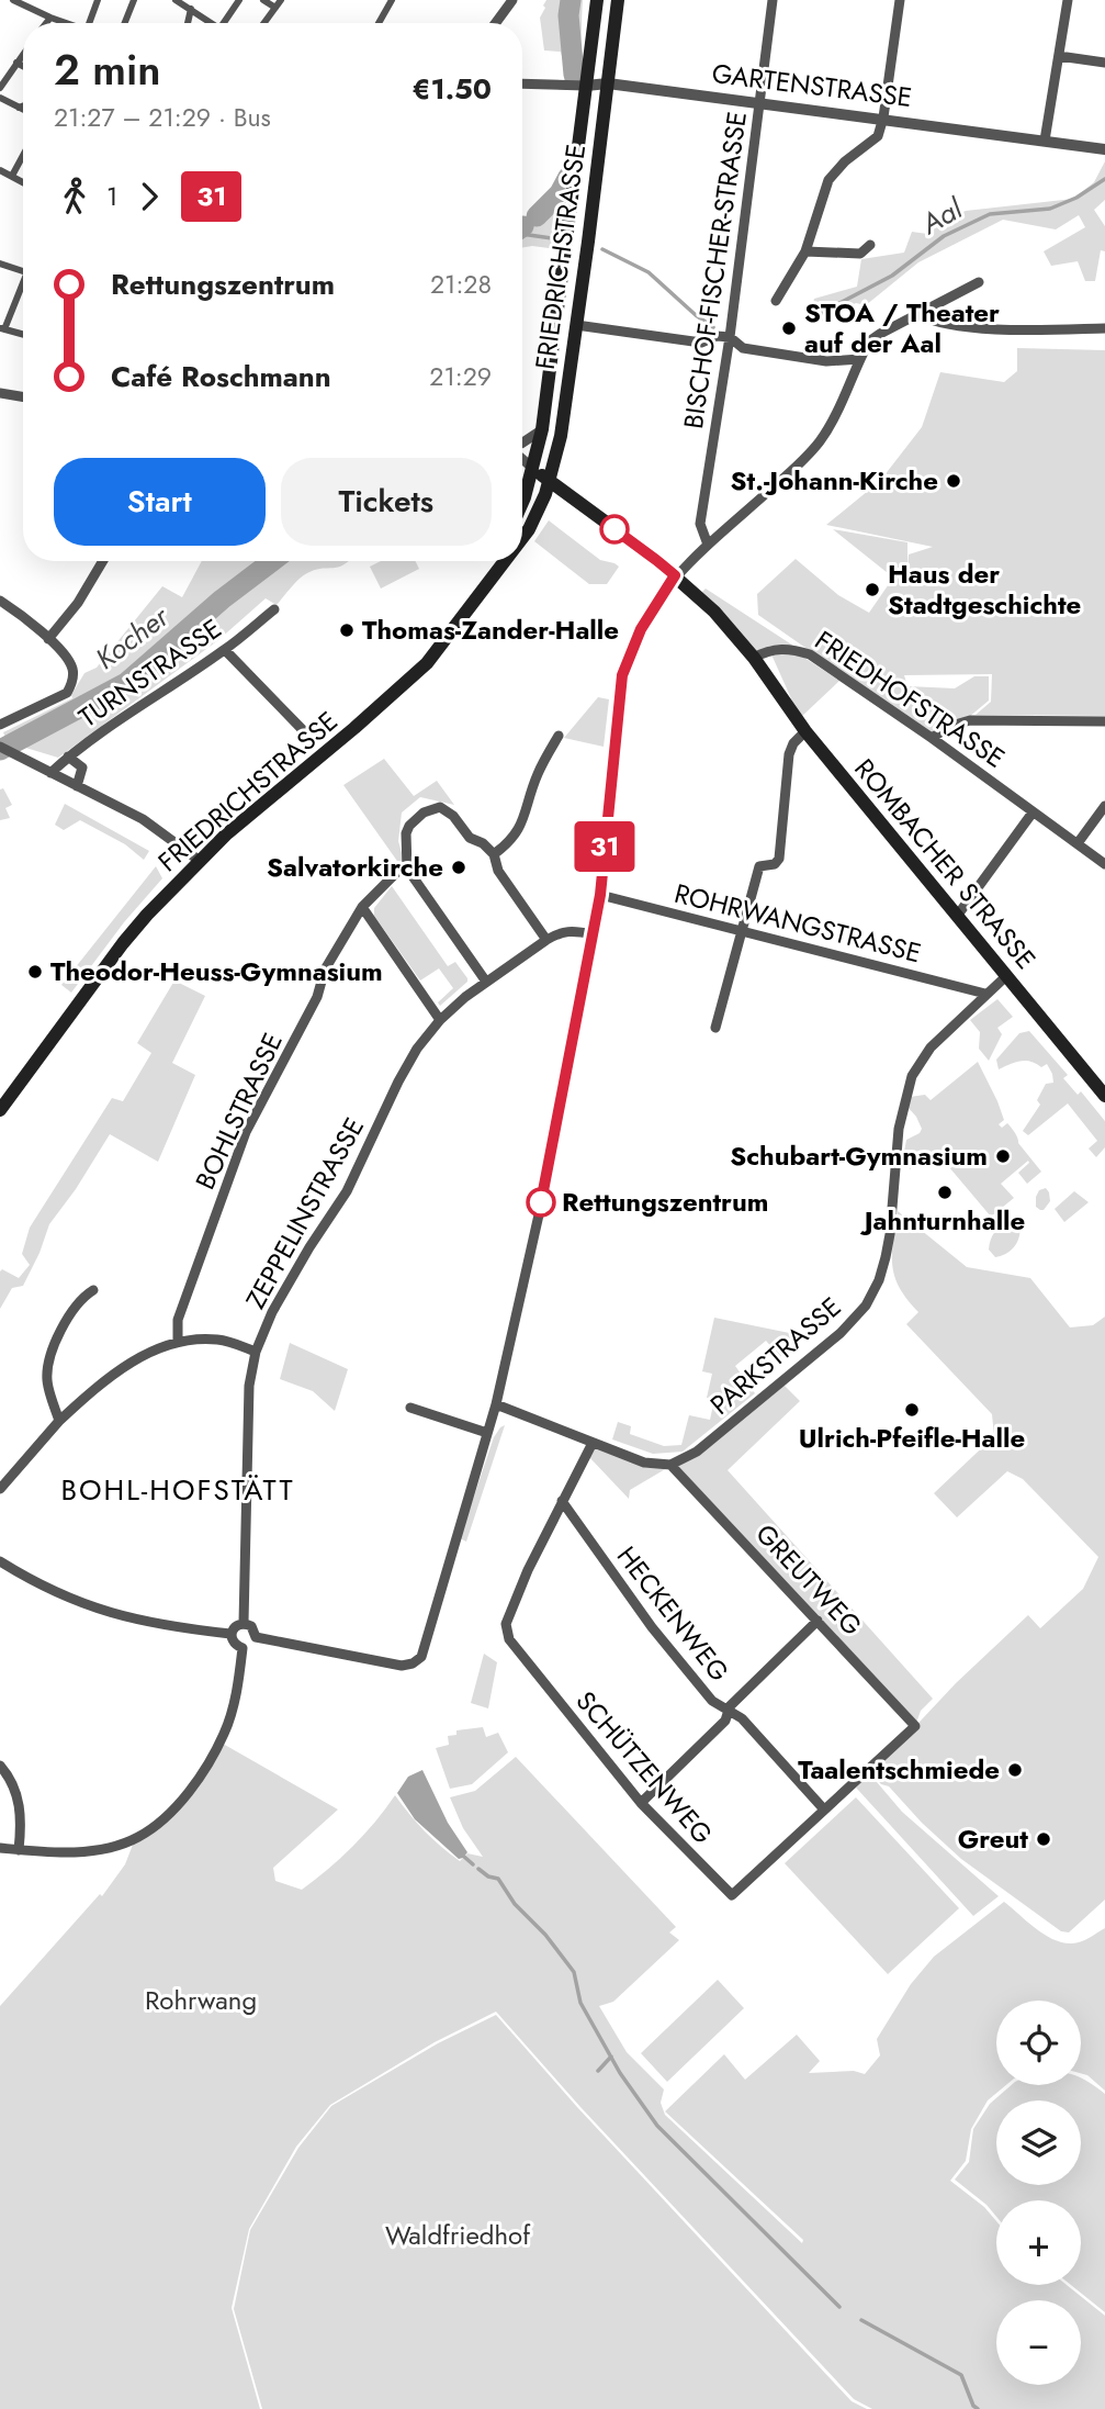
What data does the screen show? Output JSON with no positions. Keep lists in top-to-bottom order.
{
  "streets": {
    "main road": ["FRIEDRICHSTRASSE", "ROMBACHER STRASSE"],
    "street": [
      "GARTENSTRASSE",
      "BISCHOF-FISCHER-STRASSE",
      "TURNSTRASSE",
      "FRIEDHOFSTRASSE",
      "ROHRWANGSTRASSE",
      "BOHLSTRASSE",
      "ZEPPELINSTRASSE",
      "PARKSTRASSE",
      "GREUTWEG",
      "HECKENWEG",
      "SCHÜTZENWEG"
    ]
  },
  "crossings": [
    ["GARTENSTRASSE", "FRIEDRICHSTRASSE"],
    ["GARTENSTRASSE", "BISCHOF-FISCHER-STRASSE"],
    ["FRIEDHOFSTRASSE", "ROMBACHER STRASSE"],
    ["ROMBACHER STRASSE", "PARKSTRASSE"],
    ["ROHRWANGSTRASSE", "PARKSTRASSE"],
    ["PARKSTRASSE", "GREUTWEG"],
    ["GREUTWEG", "SCHÜTZENWEG"],
    ["HECKENWEG", "SCHÜTZENWEG"]
  ],
  "districts": ["BOHL-HOFSTÄTT"],
  "water": ["Aal", "Kocher"],
  "parks": ["Rohrwang", "Waldfriedhof"],
  "places": [
    "STOA / Theater auf der Aal",
    "St.-Johann-Kirche",
    "Haus der Stadtgeschichte",
    "Thomas-Zander-Halle",
    "Salvatorkirche",
    "Theodor-Heuss-Gymnasium",
    "Schubart-Gymnasium",
    "Jahnturnhalle",
    "Rettungszentrum",
    "Ulrich-Pfeifle-Halle",
    "Taalentschmiede",
    "Greut"
  ],
  "lines": ["bus line 31"],
  "page": {
    "on_map": "31",
    "heading": ["2 min", "21:27 – 21:29 · Bus", "€1.50"],
    "legs": ["1", "31"],
    "list": [
      {
        "name": "Rettungszentrum",
        "value": "21:28"
      },
      {
        "name": "Café Roschmann",
        "value": "21:29"
      }
    ],
    "buttons": ["Start", "Tickets"],
    "map_buttons": ["+", "−"]
  }
}
